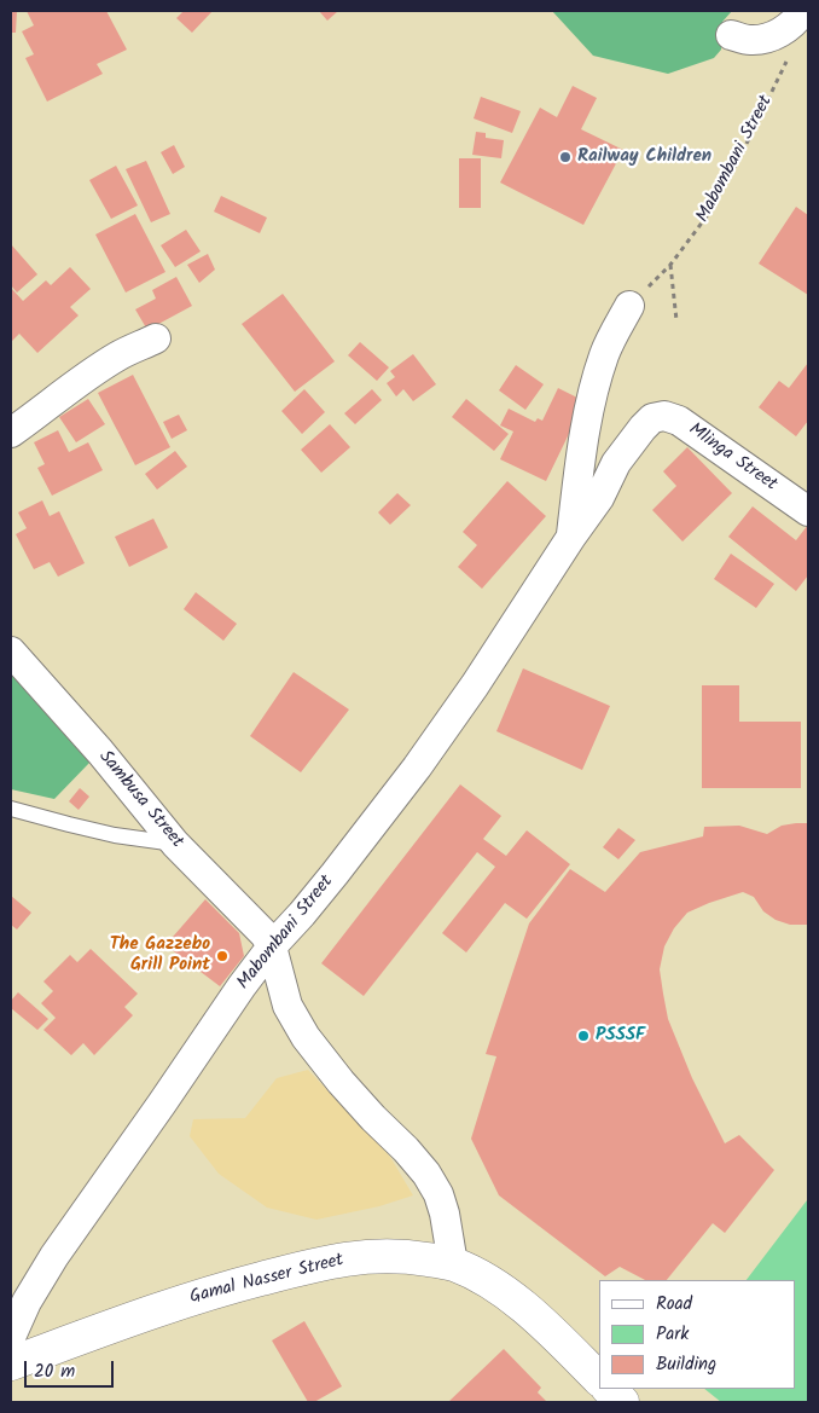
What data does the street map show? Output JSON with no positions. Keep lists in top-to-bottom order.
{
  "streets": {
    "main road": ["Gamal Nasser Street"],
    "street": ["Mabombani Street", "Mlinga Street", "Sambusa Street"]
  },
  "crossings": [
    ["Mabombani Street", "Mlinga Street"],
    ["Mabombani Street", "Sambusa Street"]
  ],
  "places": ["Railway Children", "The Gazzebo Grill Point", "PSSSF"],
  "legend": ["Road", "Park", "Building"],
  "scale_bar": "20 m"
}
